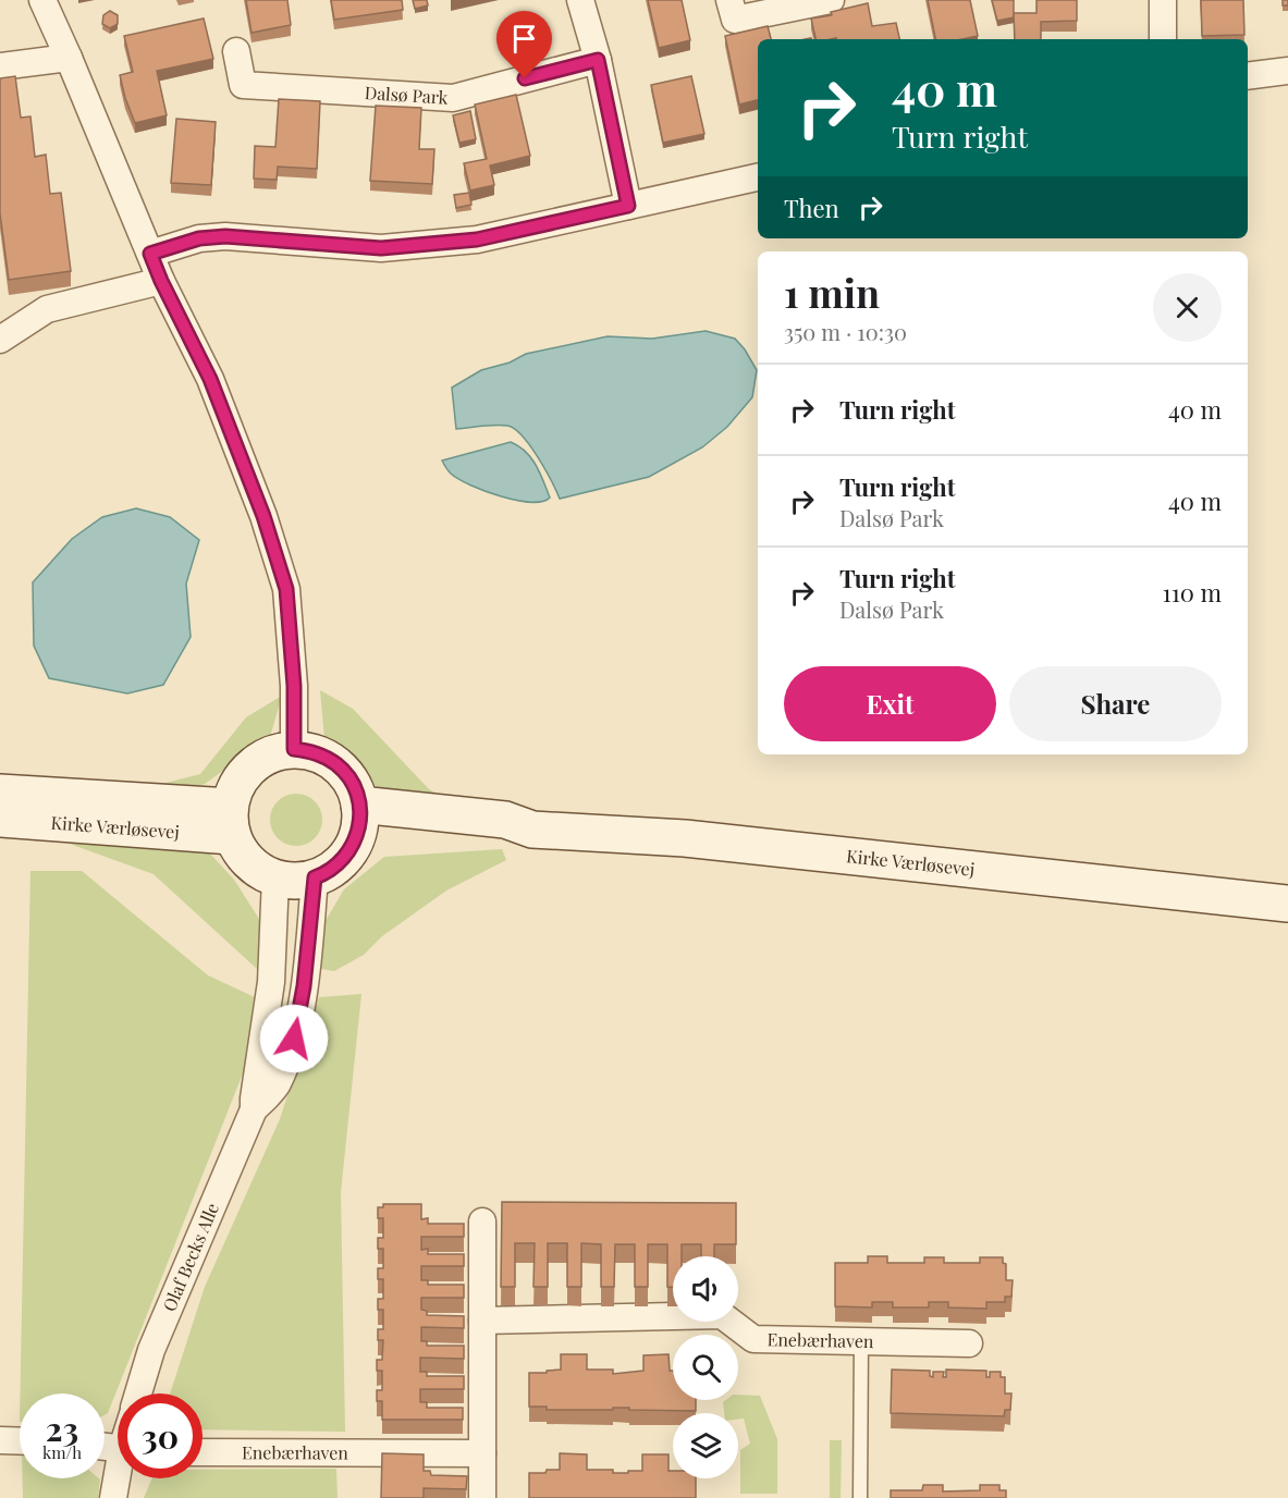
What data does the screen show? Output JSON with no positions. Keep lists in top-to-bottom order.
{
  "streets": {
    "street": [
      "Dalsø Park",
      "Kirke Værløsevej",
      "Olaf Becks Alle",
      "Enebærhaven"
    ]
  },
  "crossings": [
    ["Kirke Værløsevej", "Olaf Becks Alle"]
  ],
  "page": {
    "turn": ["40 m", "Turn right"],
    "then": "Then",
    "heading": ["1 min", "350 m · 10:30"],
    "list": [
      {
        "name": "Turn right",
        "value": "40 m"
      },
      {
        "name": "Turn right",
        "note": "Dalsø Park",
        "value": "40 m"
      },
      {
        "name": "Turn right",
        "note": "Dalsø Park",
        "value": "110 m"
      }
    ],
    "buttons": ["Exit", "Share"],
    "speed": "23 km/h",
    "limit": "30"
  }
}
